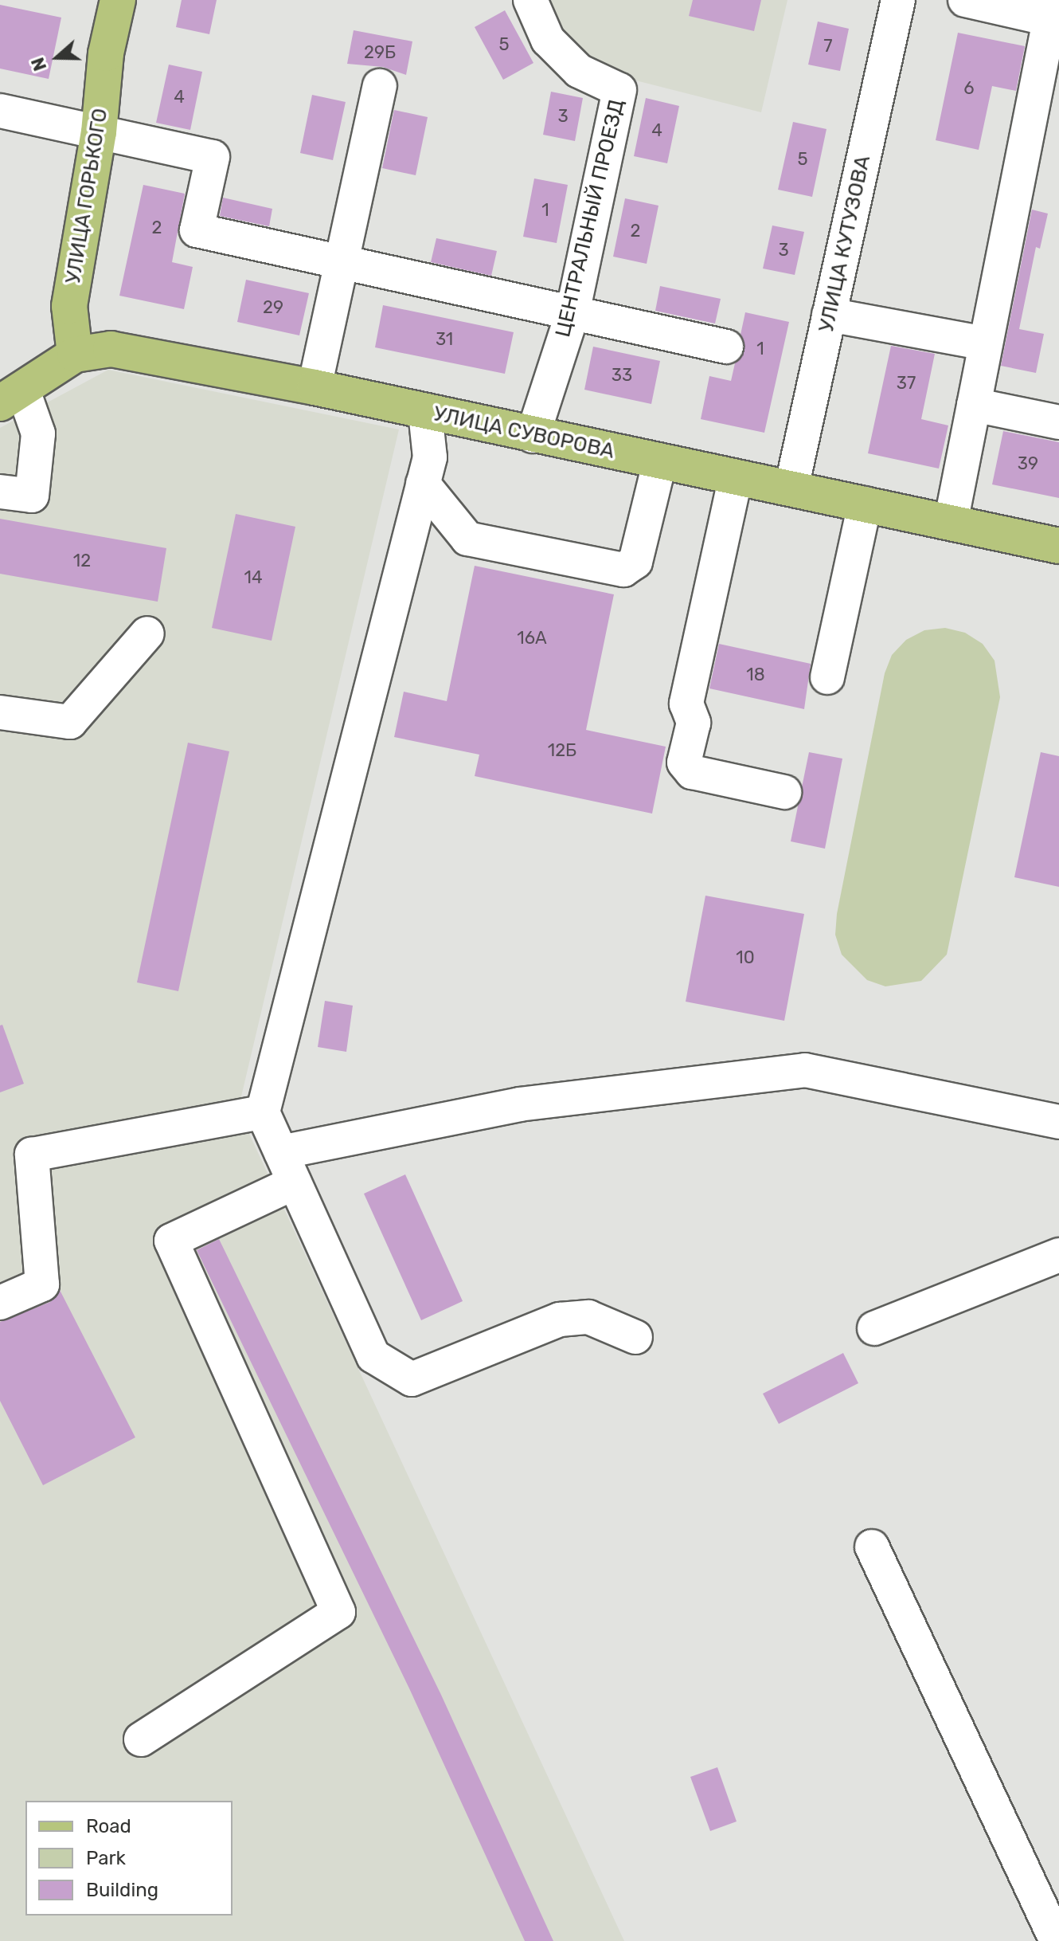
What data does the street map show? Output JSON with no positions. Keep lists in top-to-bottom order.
{
  "streets": {
    "main road": ["УЛИЦА ГОРЬКОГО", "УЛИЦА СУВОРОВА"],
    "street": ["ЦЕНТРАЛЬНЫЙ ПРОЕЗД", "УЛИЦА КУТУЗОВА"]
  },
  "crossings": [
    ["УЛИЦА ГОРЬКОГО", "УЛИЦА СУВОРОВА"],
    ["ЦЕНТРАЛЬНЫЙ ПРОЕЗД", "УЛИЦА СУВОРОВА"],
    ["УЛИЦА КУТУЗОВА", "УЛИЦА СУВОРОВА"]
  ],
  "house_numbers": [
    "5",
    "7",
    "29Б",
    "6",
    "4",
    "3",
    "4",
    "5",
    "1",
    "2",
    "2",
    "3",
    "29",
    "31",
    "1",
    "33",
    "37",
    "39",
    "12",
    "14",
    "16А",
    "18",
    "12Б",
    "10"
  ],
  "legend": ["Road", "Park", "Building"],
  "north": "left"
}
